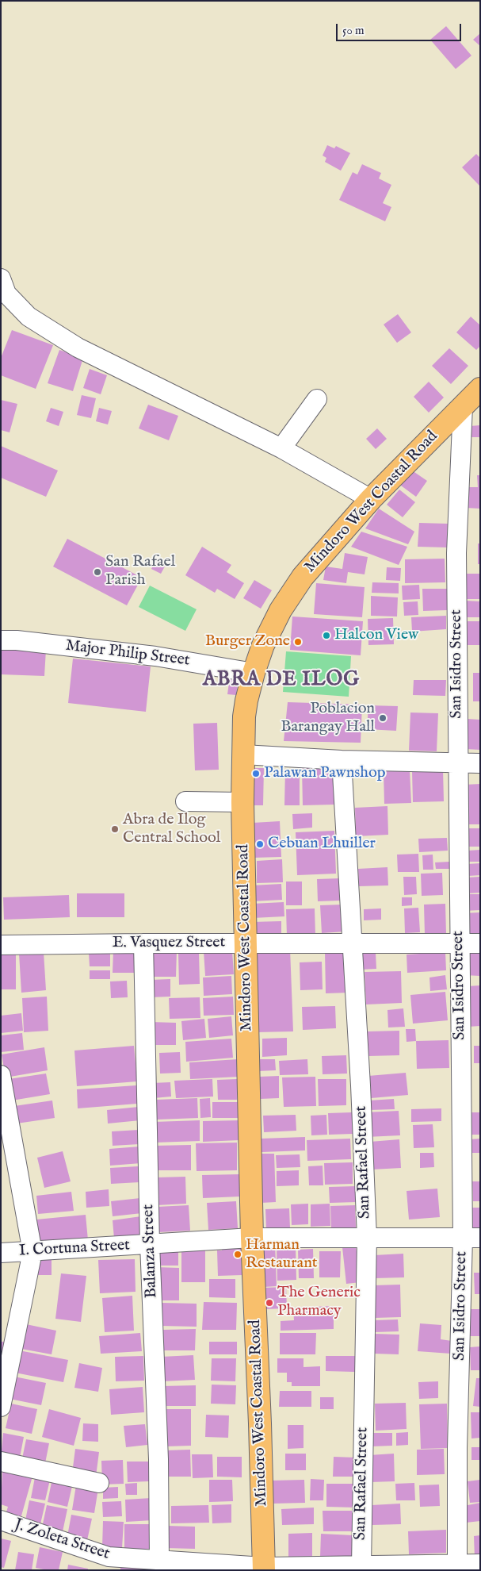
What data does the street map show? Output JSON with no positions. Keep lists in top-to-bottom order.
{
  "streets": {
    "main road": ["Mindoro West Coastal Road"],
    "street": [
      "Major Philip Street",
      "San Isidro Street",
      "E. Vasquez Street",
      "San Rafael Street",
      "I. Cortuna Street",
      "Balanza Street",
      "J. Zoleta Street"
    ]
  },
  "crossings": [
    ["Mindoro West Coastal Road", "Major Philip Street"],
    ["Mindoro West Coastal Road", "San Isidro Street"],
    ["Mindoro West Coastal Road", "E. Vasquez Street"],
    ["Mindoro West Coastal Road", "I. Cortuna Street"],
    ["Mindoro West Coastal Road", "J. Zoleta Street"],
    ["San Isidro Street", "E. Vasquez Street"],
    ["San Isidro Street", "I. Cortuna Street"],
    ["San Isidro Street", "J. Zoleta Street"],
    ["E. Vasquez Street", "San Rafael Street"],
    ["E. Vasquez Street", "Balanza Street"],
    ["San Rafael Street", "I. Cortuna Street"],
    ["San Rafael Street", "J. Zoleta Street"],
    ["I. Cortuna Street", "Balanza Street"],
    ["Balanza Street", "J. Zoleta Street"]
  ],
  "districts": ["ABRA DE ILOG"],
  "places": [
    "San Rafael Parish",
    "Halcon View",
    "Burger Zone",
    "Poblacion Barangay Hall",
    "Palawan Pawnshop",
    "Abra de Ilog Central School",
    "Cebuan Lhuiller",
    "Harman Restaurant",
    "The Generic Pharmacy"
  ],
  "scale_bar": "50 m"
}
